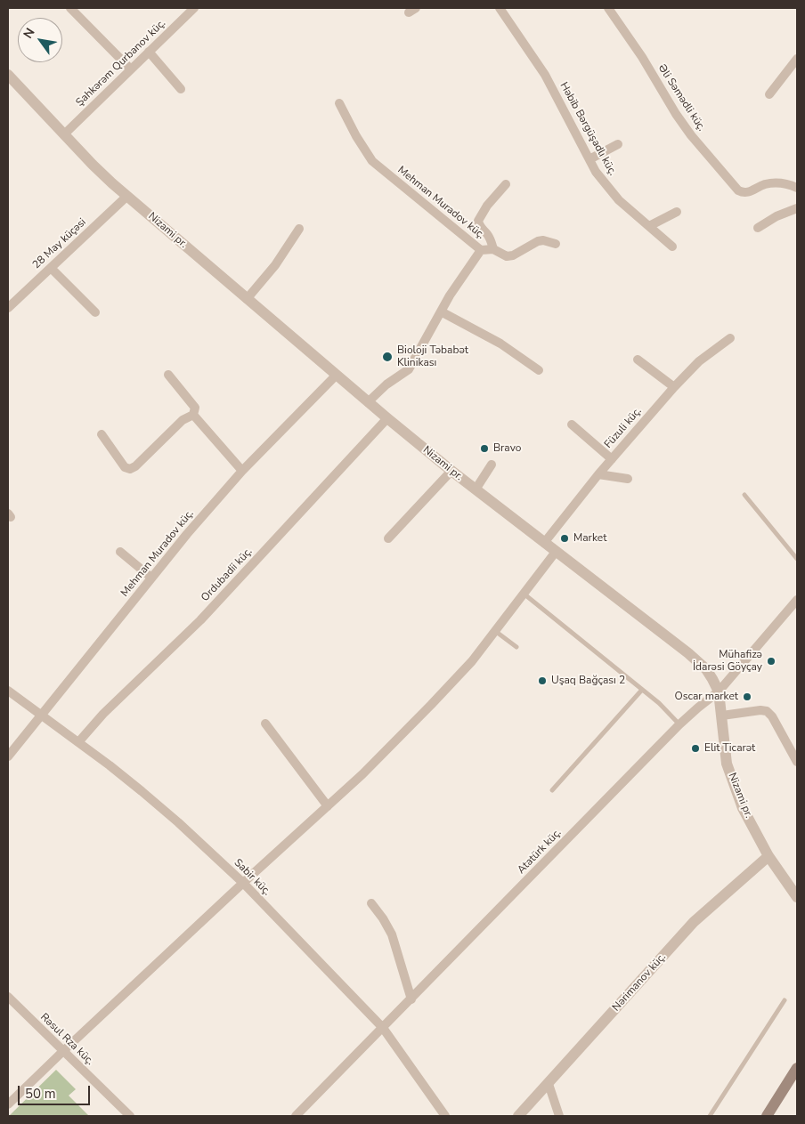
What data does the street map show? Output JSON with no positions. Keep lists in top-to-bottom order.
{
  "streets": {
    "street": [
      "Şahkərəm Qurbanov küç.",
      "Əli Səmədli küç.",
      "Həbib Bərgüşadlı küç.",
      "Mehman Muradov küç.",
      "Nizami pr.",
      "28 May küçəsi",
      "Füzuli küç.",
      "Ordubadii küç.",
      "Atatürk küç.",
      "Sabir küç.",
      "Nərimanov küç.",
      "Rəsul Rza küç."
    ]
  },
  "crossings": [
    ["Şahkərəm Qurbanov küç.", "Nizami pr."],
    ["Mehman Muradov küç.", "Nizami pr."],
    ["Mehman Muradov küç.", "Sabir küç."],
    ["Nizami pr.", "28 May küçəsi"],
    ["Nizami pr.", "Füzuli küç."],
    ["Nizami pr.", "Ordubadii küç."],
    ["Nizami pr.", "Atatürk küç."],
    ["Nizami pr.", "Nərimanov küç."],
    ["Ordubadii küç.", "Sabir küç."],
    ["Atatürk küç.", "Sabir küç."]
  ],
  "places": [
    "Bioloji Təbabət Klinikası",
    "Bravo",
    "Market",
    "Mühafizə İdarəsi Göyçay",
    "Uşaq Bağçası 2",
    "Oscar market",
    "Elit Ticarət"
  ],
  "scale_bar": "50 m",
  "north": "top left"
}
